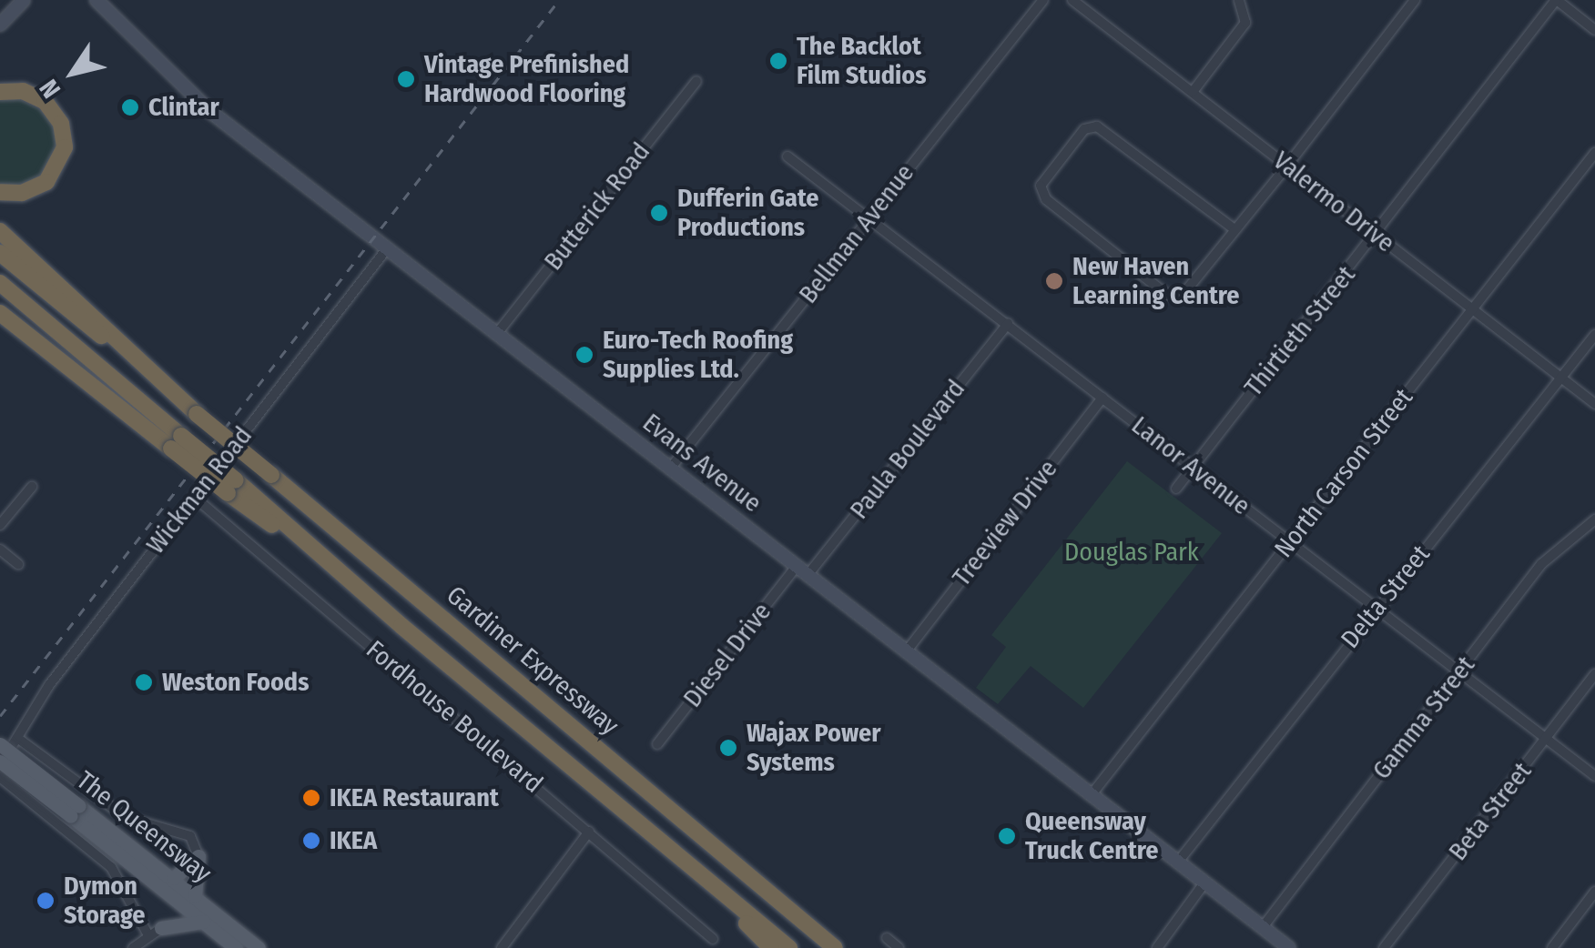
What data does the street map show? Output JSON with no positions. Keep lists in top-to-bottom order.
{
  "streets": {
    "highway": ["Gardiner Expressway"],
    "main road": ["Evans Avenue", "The Queensway"],
    "street": [
      "Valermo Drive",
      "Butterick Road",
      "Bellman Avenue",
      "Thirtieth Street",
      "Paula Boulevard",
      "Lanor Avenue",
      "North Carson Street",
      "Wickman Road",
      "Treeview Drive",
      "Delta Street",
      "Diesel Drive",
      "Fordhouse Boulevard",
      "Gamma Street",
      "Beta Street"
    ]
  },
  "crossings": [
    ["Valermo Drive", "Thirtieth Street"],
    ["Valermo Drive", "North Carson Street"],
    ["Valermo Drive", "Delta Street"],
    ["Butterick Road", "Evans Avenue"],
    ["Bellman Avenue", "Evans Avenue"],
    ["Bellman Avenue", "Lanor Avenue"],
    ["Thirtieth Street", "Lanor Avenue"],
    ["Paula Boulevard", "Evans Avenue"],
    ["Paula Boulevard", "Lanor Avenue"],
    ["Evans Avenue", "North Carson Street"],
    ["Evans Avenue", "Wickman Road"],
    ["Evans Avenue", "Treeview Drive"],
    ["Evans Avenue", "Delta Street"],
    ["Evans Avenue", "Diesel Drive"],
    ["Evans Avenue", "Gamma Street"],
    ["Lanor Avenue", "North Carson Street"],
    ["Lanor Avenue", "Treeview Drive"],
    ["Lanor Avenue", "Delta Street"],
    ["Lanor Avenue", "Gamma Street"],
    ["Lanor Avenue", "Beta Street"],
    ["Wickman Road", "Fordhouse Boulevard"],
    ["Wickman Road", "The Queensway"]
  ],
  "parks": ["Douglas Park"],
  "places": [
    "The Backlot Film Studios",
    "Vintage Prefinished Hardwood Flooring",
    "Clintar",
    "Dufferin Gate Productions",
    "New Haven Learning Centre",
    "Euro-Tech Roofing Supplies Ltd.",
    "Weston Foods",
    "Wajax Power Systems",
    "IKEA Restaurant",
    "Queensway Truck Centre",
    "IKEA",
    "Dymon Storage"
  ],
  "north": "bottom left"
}
